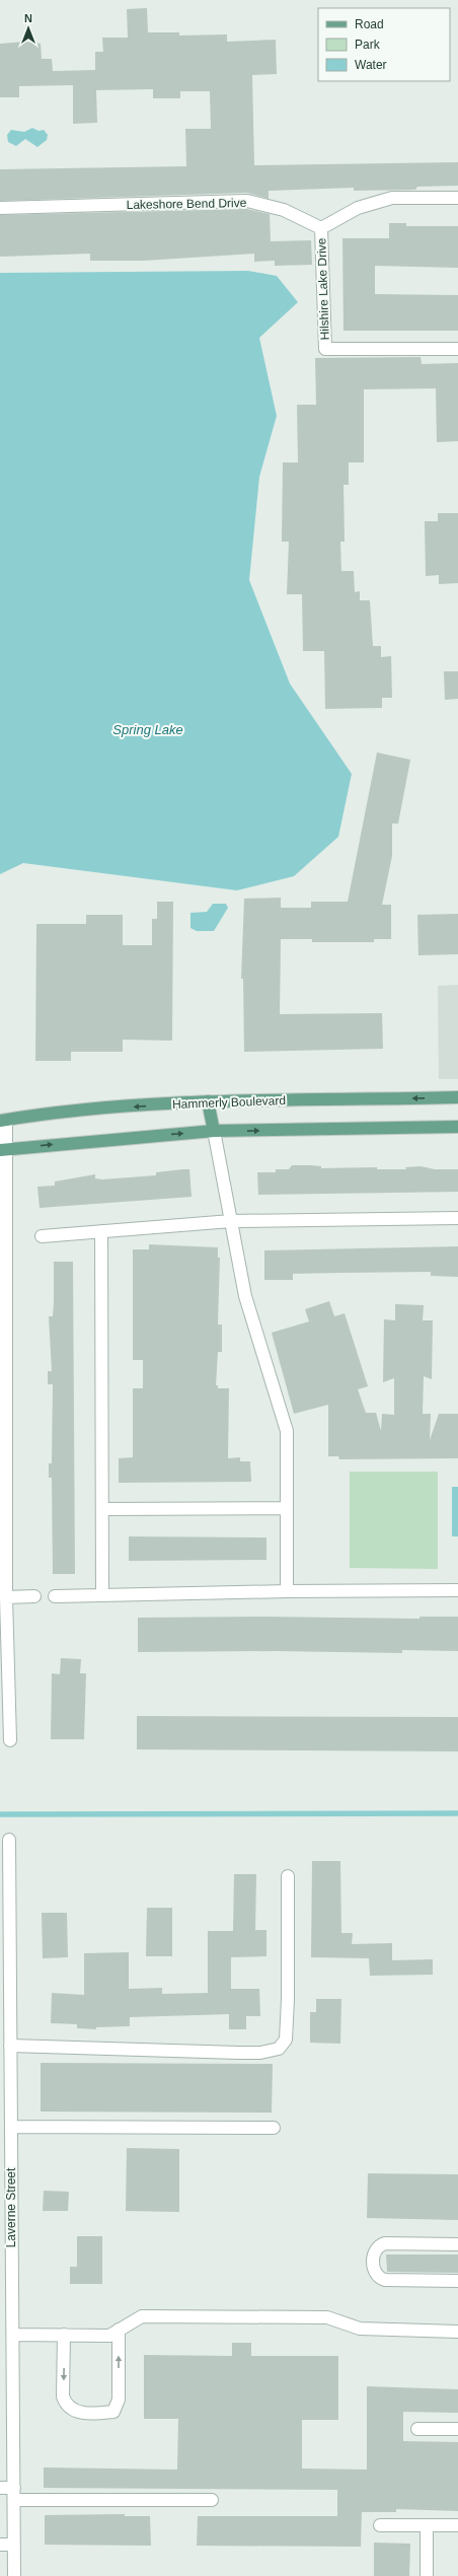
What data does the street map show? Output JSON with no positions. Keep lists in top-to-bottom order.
{
  "streets": {
    "main road": ["Hammerly Boulevard"],
    "street": ["Lakeshore Bend Drive", "Hilshire Lake Drive", "Laverne Street"]
  },
  "crossings": [
    ["Lakeshore Bend Drive", "Hilshire Lake Drive"]
  ],
  "water": ["Spring Lake"],
  "legend": ["Road", "Park", "Water"],
  "north": "top"
}
